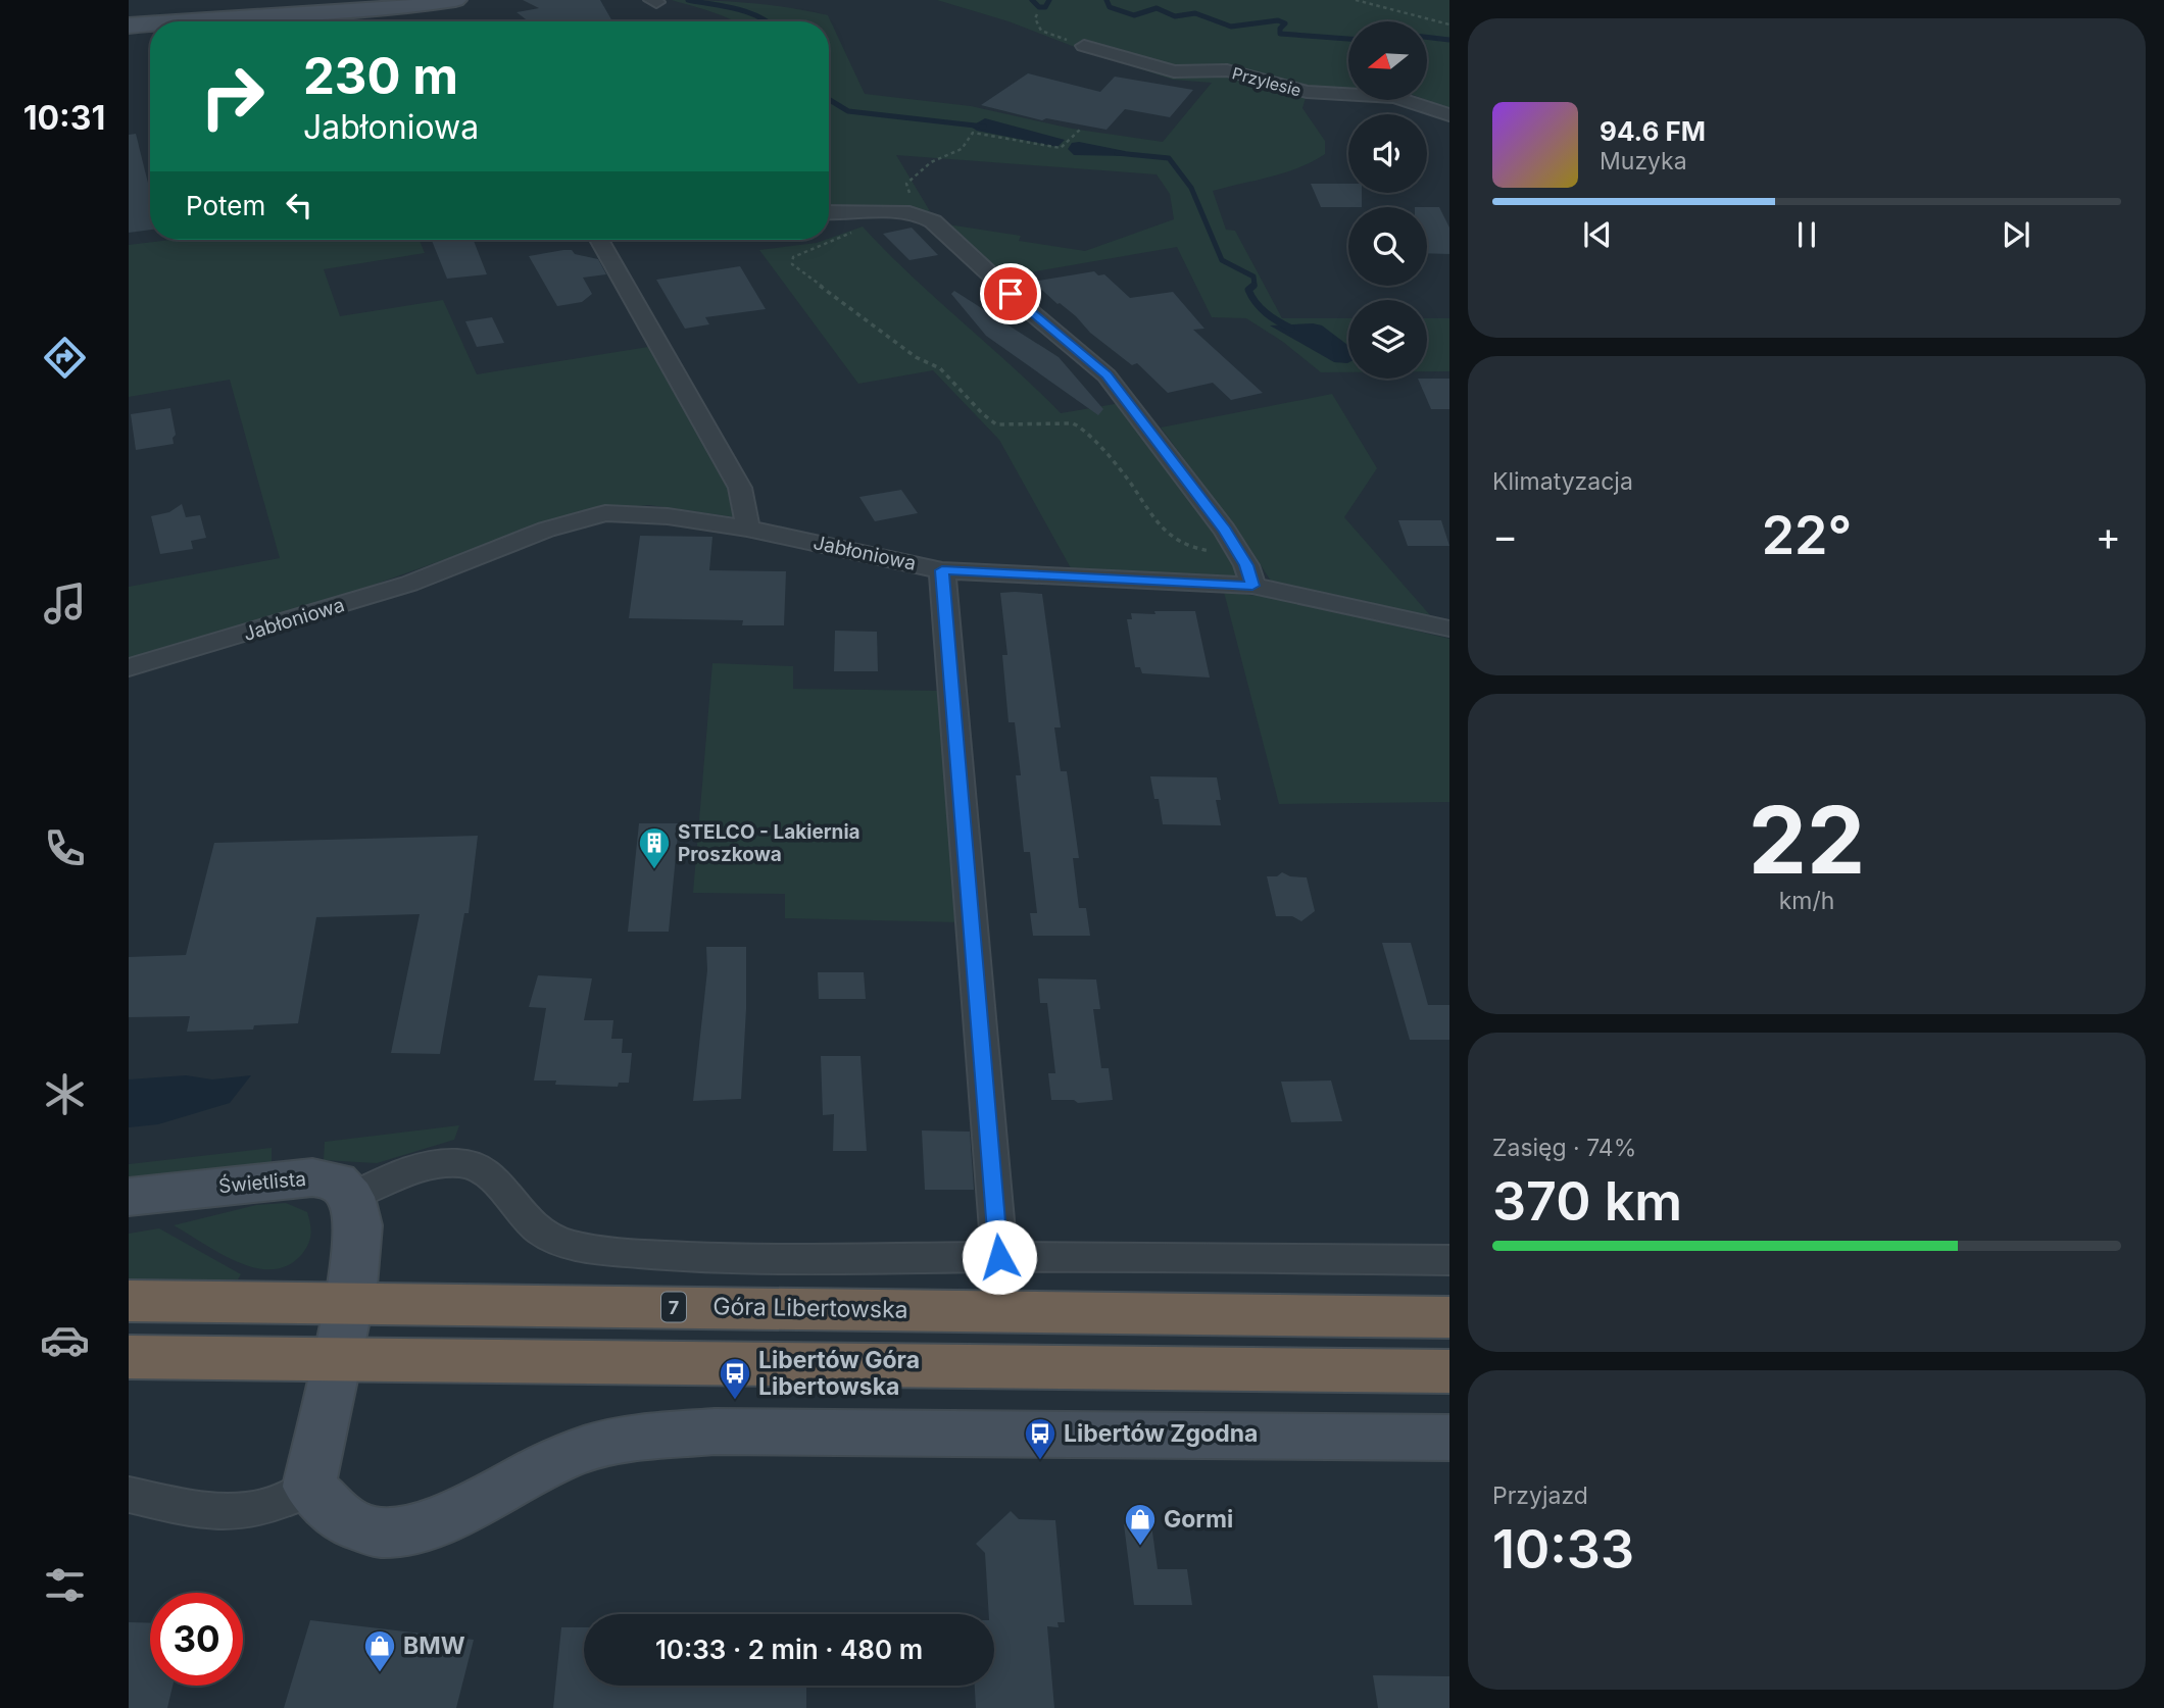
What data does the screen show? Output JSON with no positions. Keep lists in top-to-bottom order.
{
  "streets": {
    "highway": ["7", "Góra Libertowska"],
    "street": ["Przylesie", "Jabłoniowa", "Świetlista"]
  },
  "places": {
    "building": ["STELCO - Lakiernia Proszkowa"],
    "bus stop": ["Libertów Góra Libertowska", "Libertów Zgodna"],
    "shop": ["Gormi", "BMW"]
  },
  "north": "left",
  "page": {
    "tabs": "10:31",
    "turn": ["230 m", "Jabłoniowa"],
    "song": ["94.6 FM", "Muzyka"],
    "then": "Potem",
    "tile": [
      "Klimatyzacja",
      ["22", "km/h"],
      ["Zasięg · 74%", "370 km"],
      ["Przyjazd", "10:33"]
    ],
    "heat": ["−", "22°", "+"],
    "limit": "30",
    "trip": "10:33 · 2 min · 480 m"
  }
}
